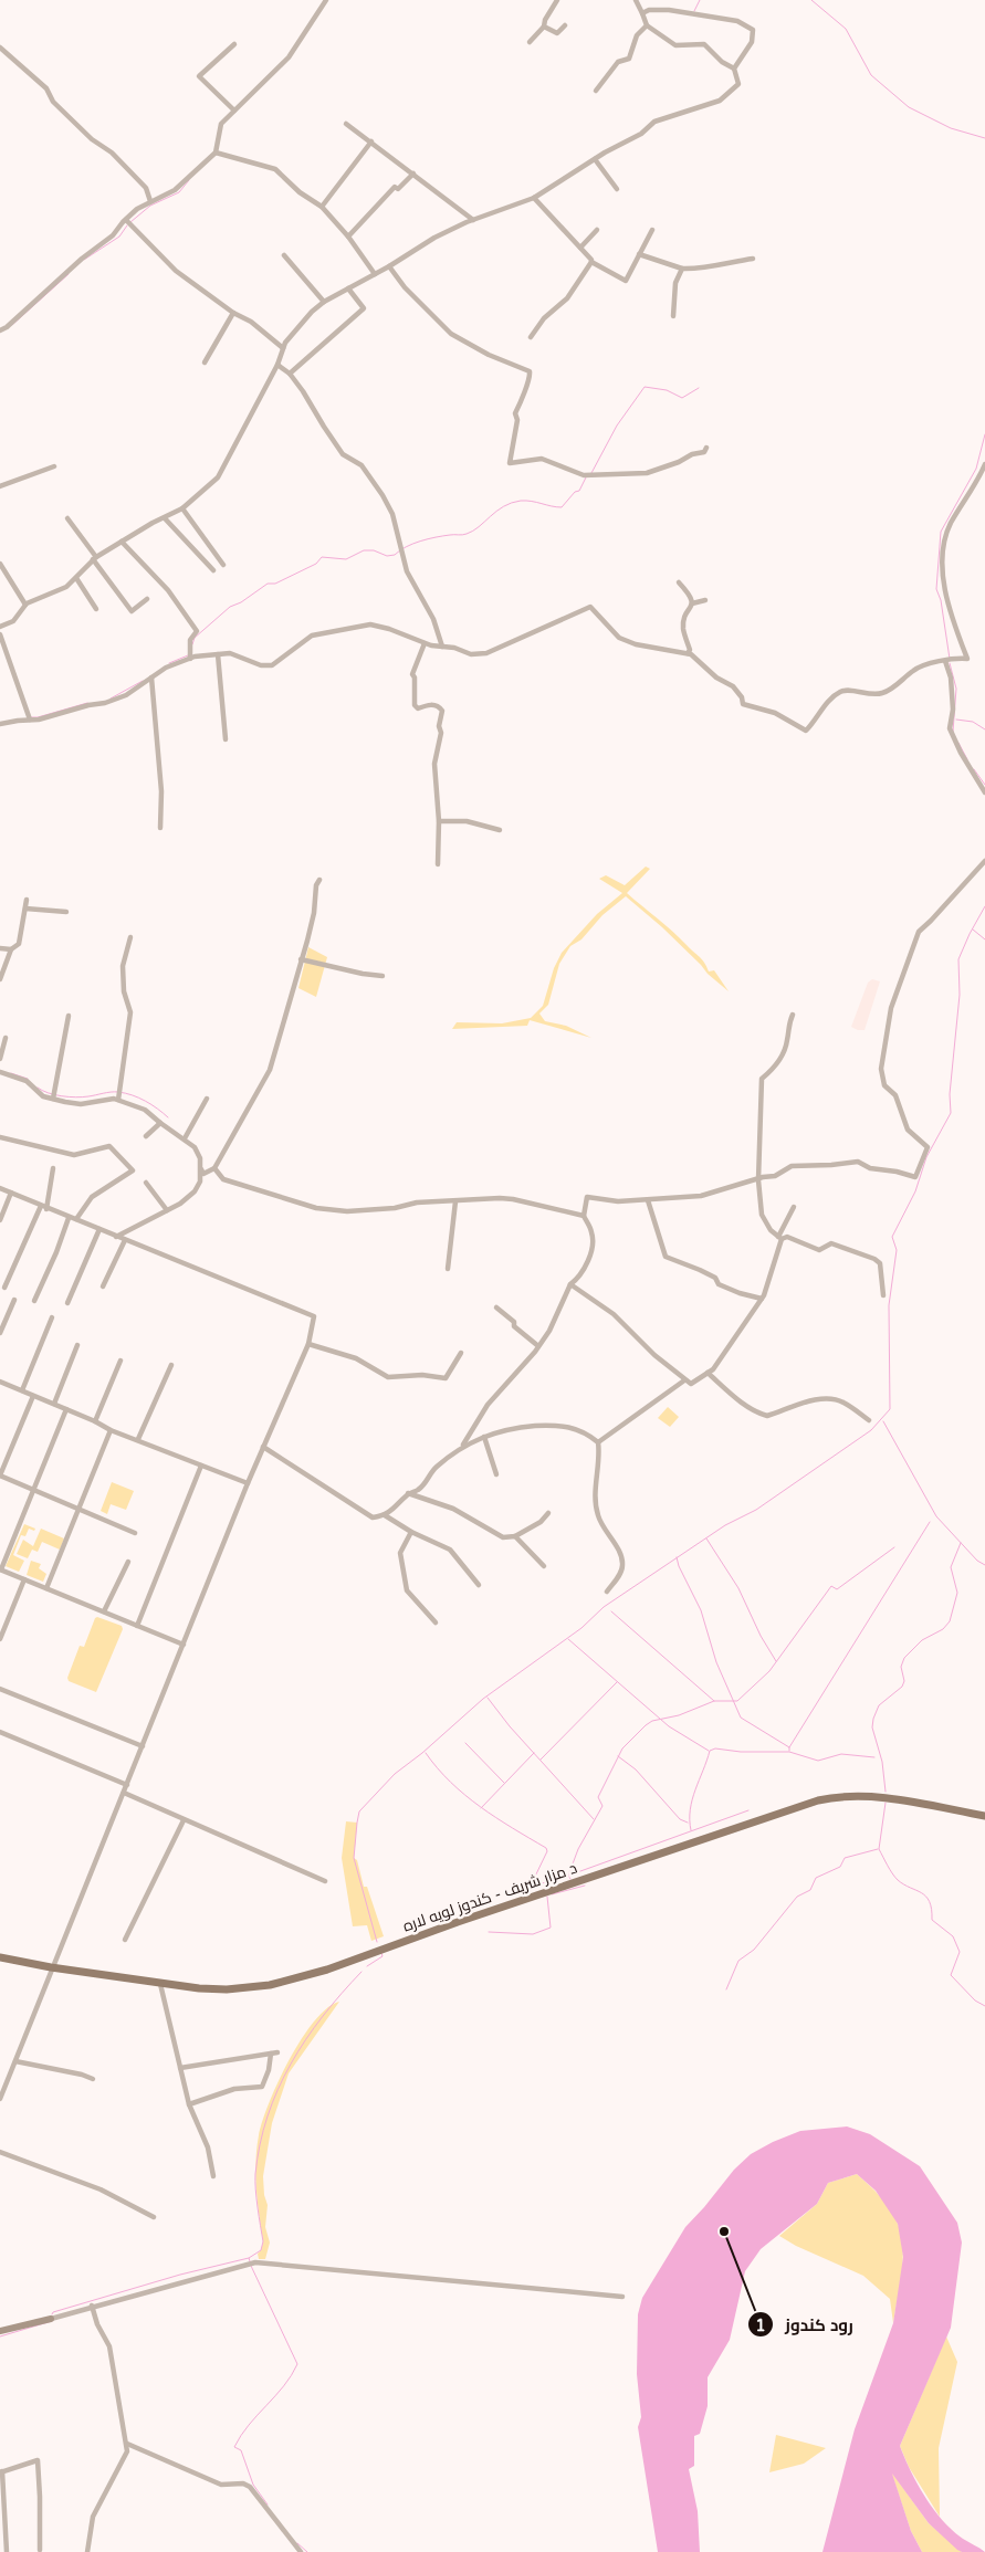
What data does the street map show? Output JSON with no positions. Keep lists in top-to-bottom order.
{
  "streets": {
    "main road": ["د مزار شریف - کندوز لویه لاره"]
  },
  "places": ["رود کندوز"]
}
